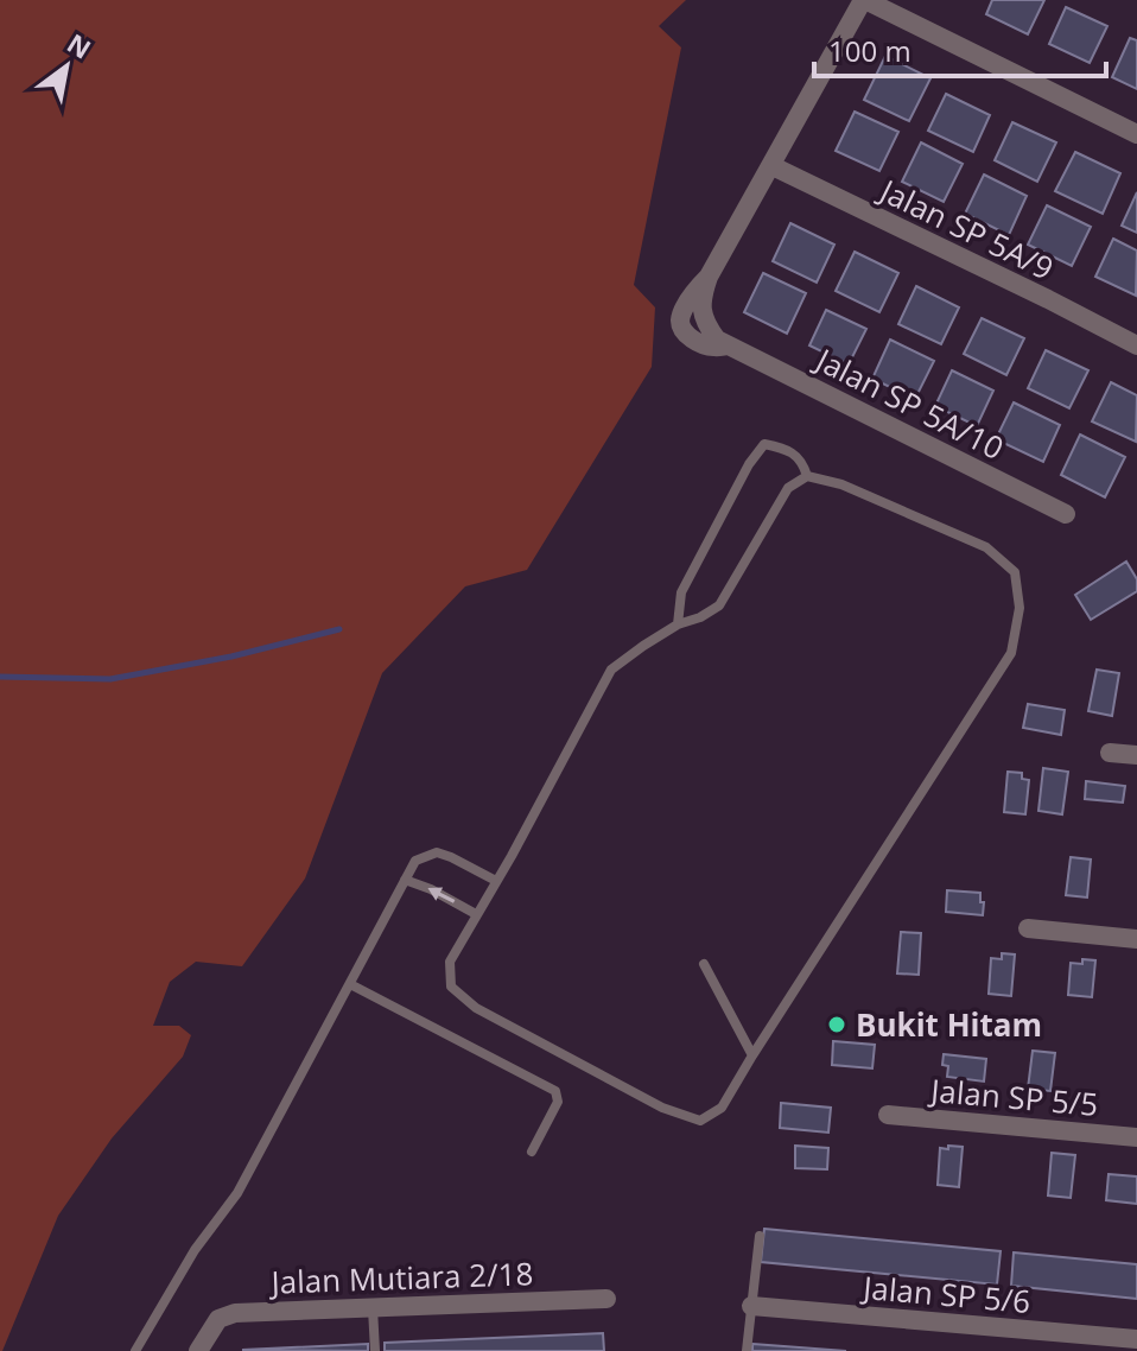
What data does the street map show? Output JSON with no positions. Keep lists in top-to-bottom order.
{
  "streets": {
    "street": [
      "Jalan SP 5A/9",
      "Jalan SP 5A/10",
      "Jalan SP 5/5",
      "Jalan Mutiara 2/18",
      "Jalan SP 5/6"
    ]
  },
  "crossings": [
    ["Jalan SP 5A/9", "Jalan SP 5A/10"]
  ],
  "places": ["Bukit Hitam"],
  "scale_bar": "100 m",
  "north": "top right"
}
